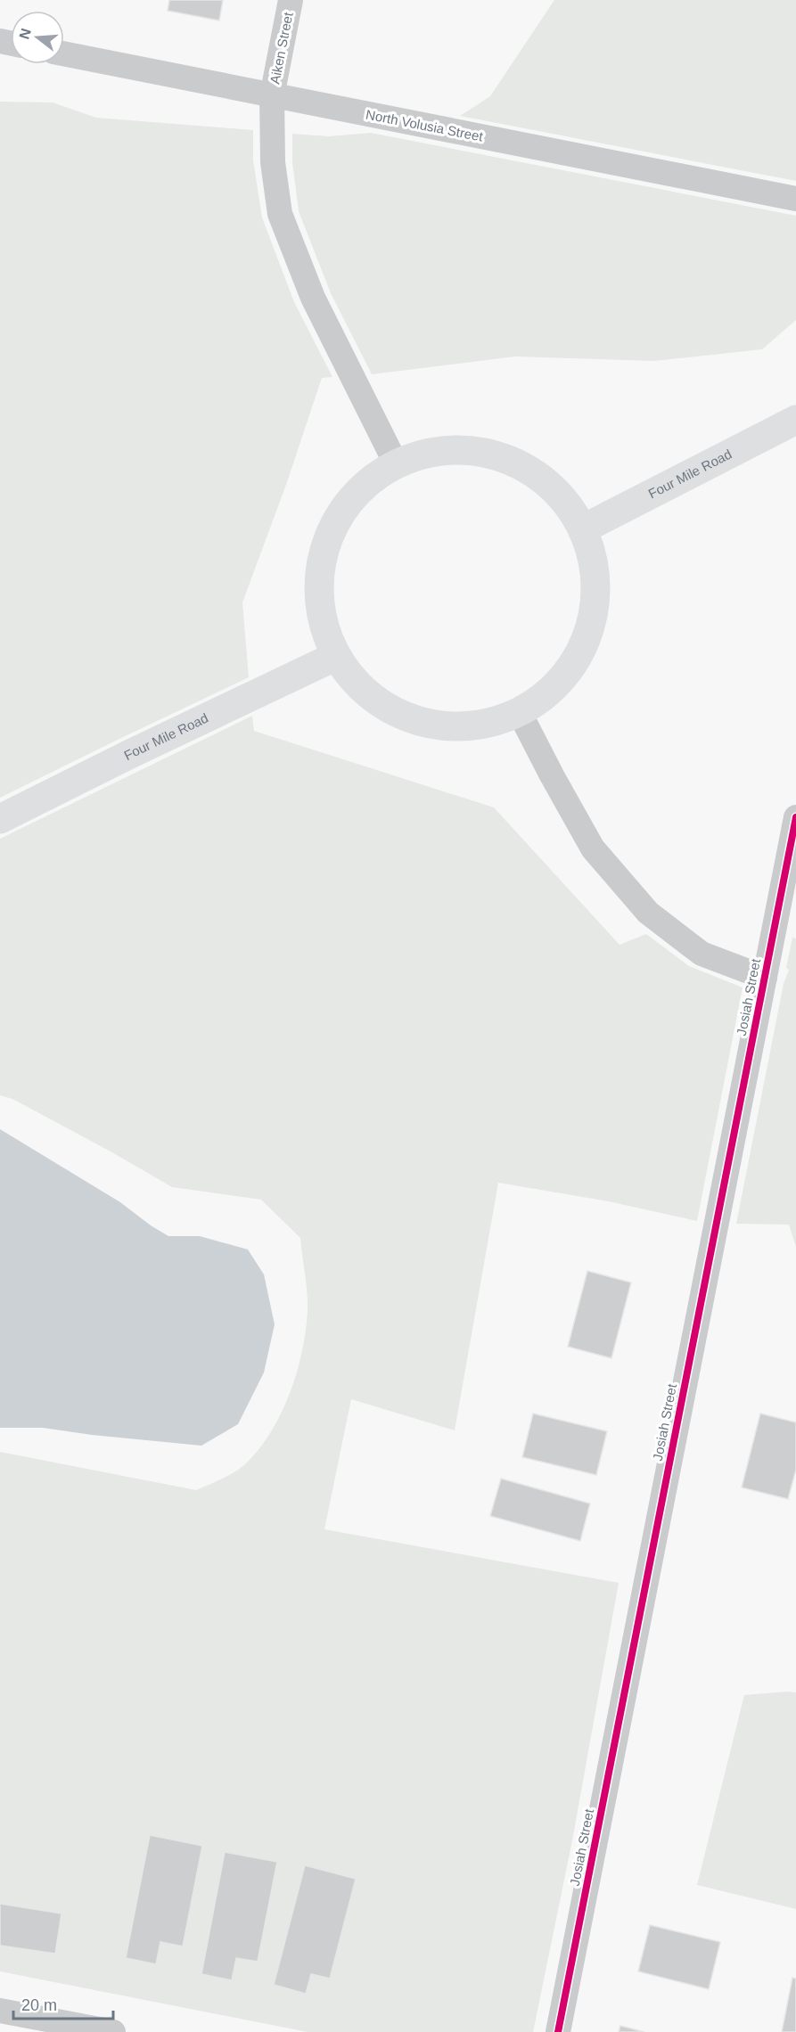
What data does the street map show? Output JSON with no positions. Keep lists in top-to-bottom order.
{
  "streets": {
    "street": [
      "Aiken Street",
      "North Volusia Street",
      "Four Mile Road",
      "Josiah Street"
    ]
  },
  "crossings": [
    ["Aiken Street", "North Volusia Street"]
  ],
  "scale_bar": "20 m",
  "north": "left"
}
